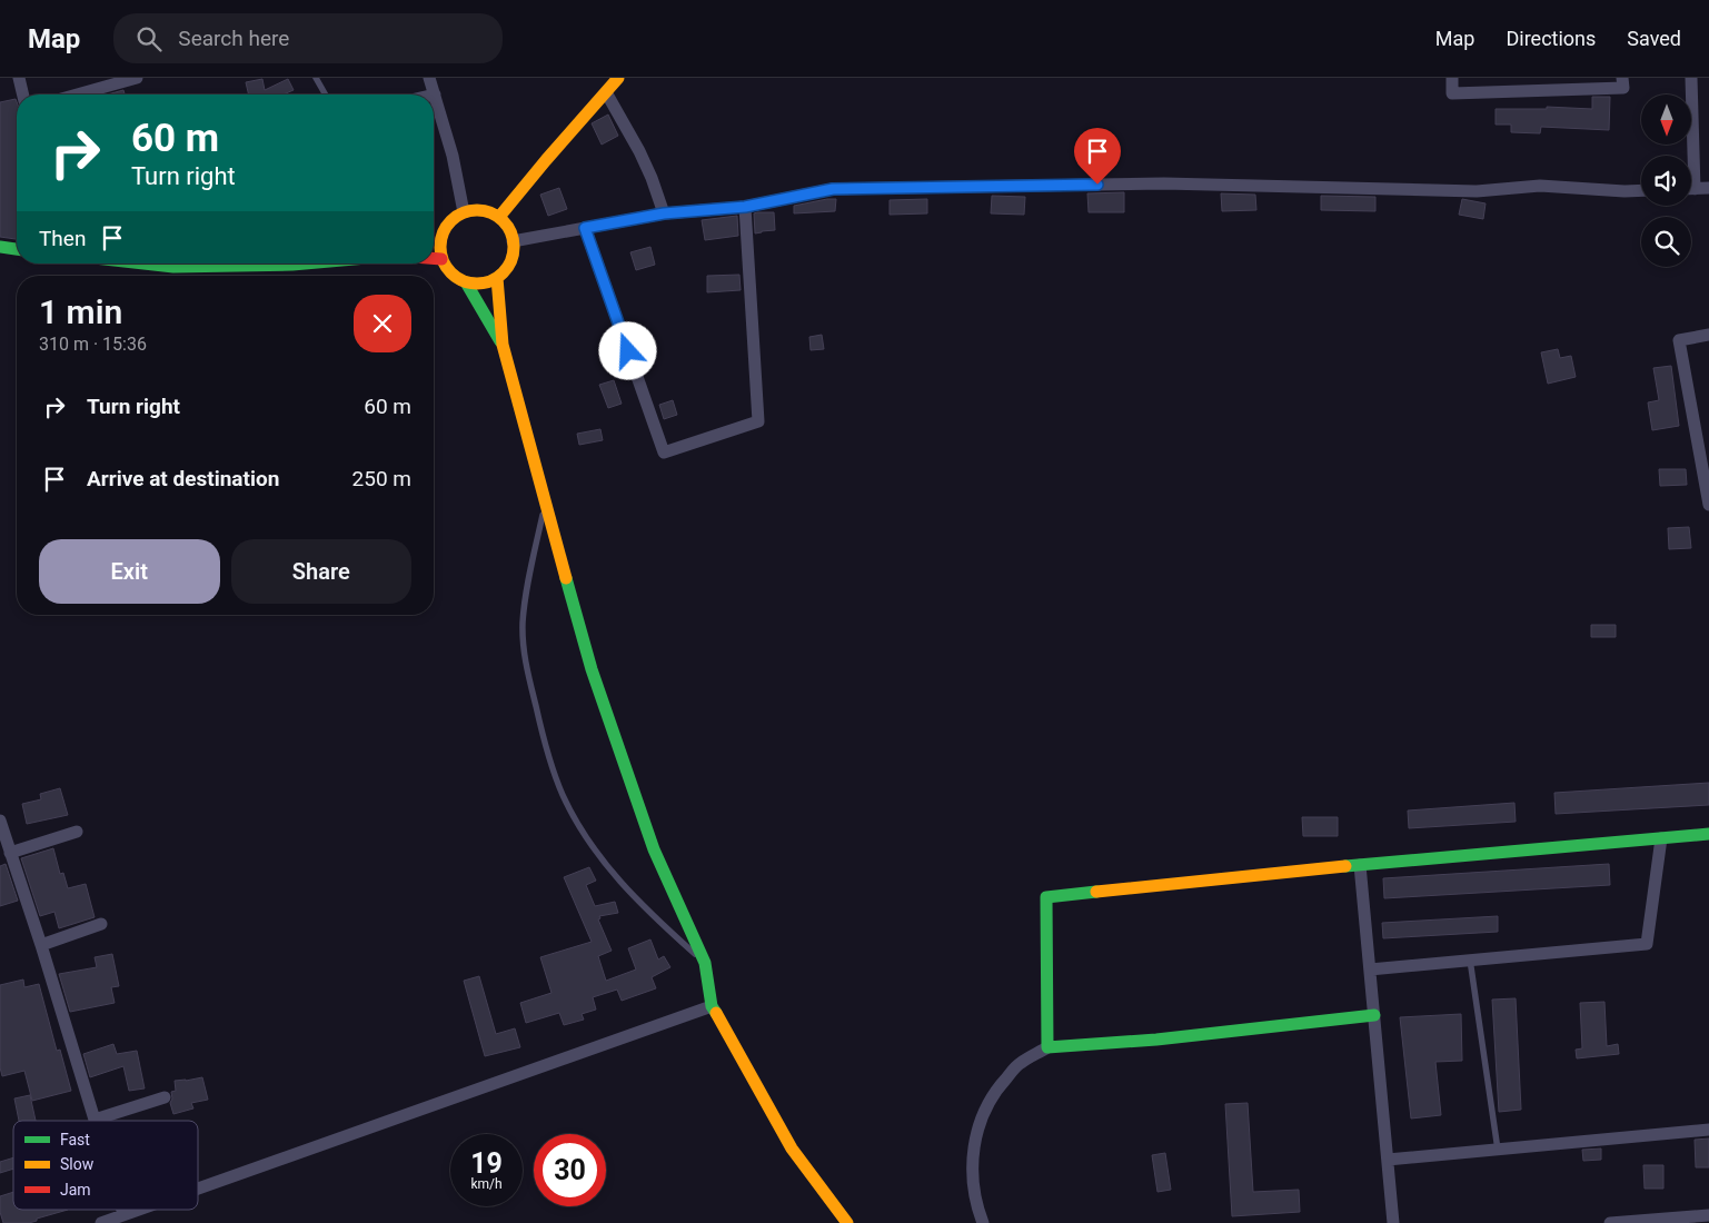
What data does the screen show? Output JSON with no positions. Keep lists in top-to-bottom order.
{
  "legend": ["Fast", "Slow", "Jam"],
  "north": "bottom",
  "page": {
    "header": "Map",
    "search": "Search here",
    "nav": ["Map", "Directions", "Saved"],
    "turn": ["60 m", "Turn right"],
    "then": "Then",
    "heading": ["1 min", "310 m · 15:36"],
    "list": [
      {
        "name": "Turn right",
        "value": "60 m"
      },
      {
        "name": "Arrive at destination",
        "value": "250 m"
      }
    ],
    "buttons": ["Exit", "Share"],
    "speed": "19 km/h",
    "limit": "30"
  }
}
